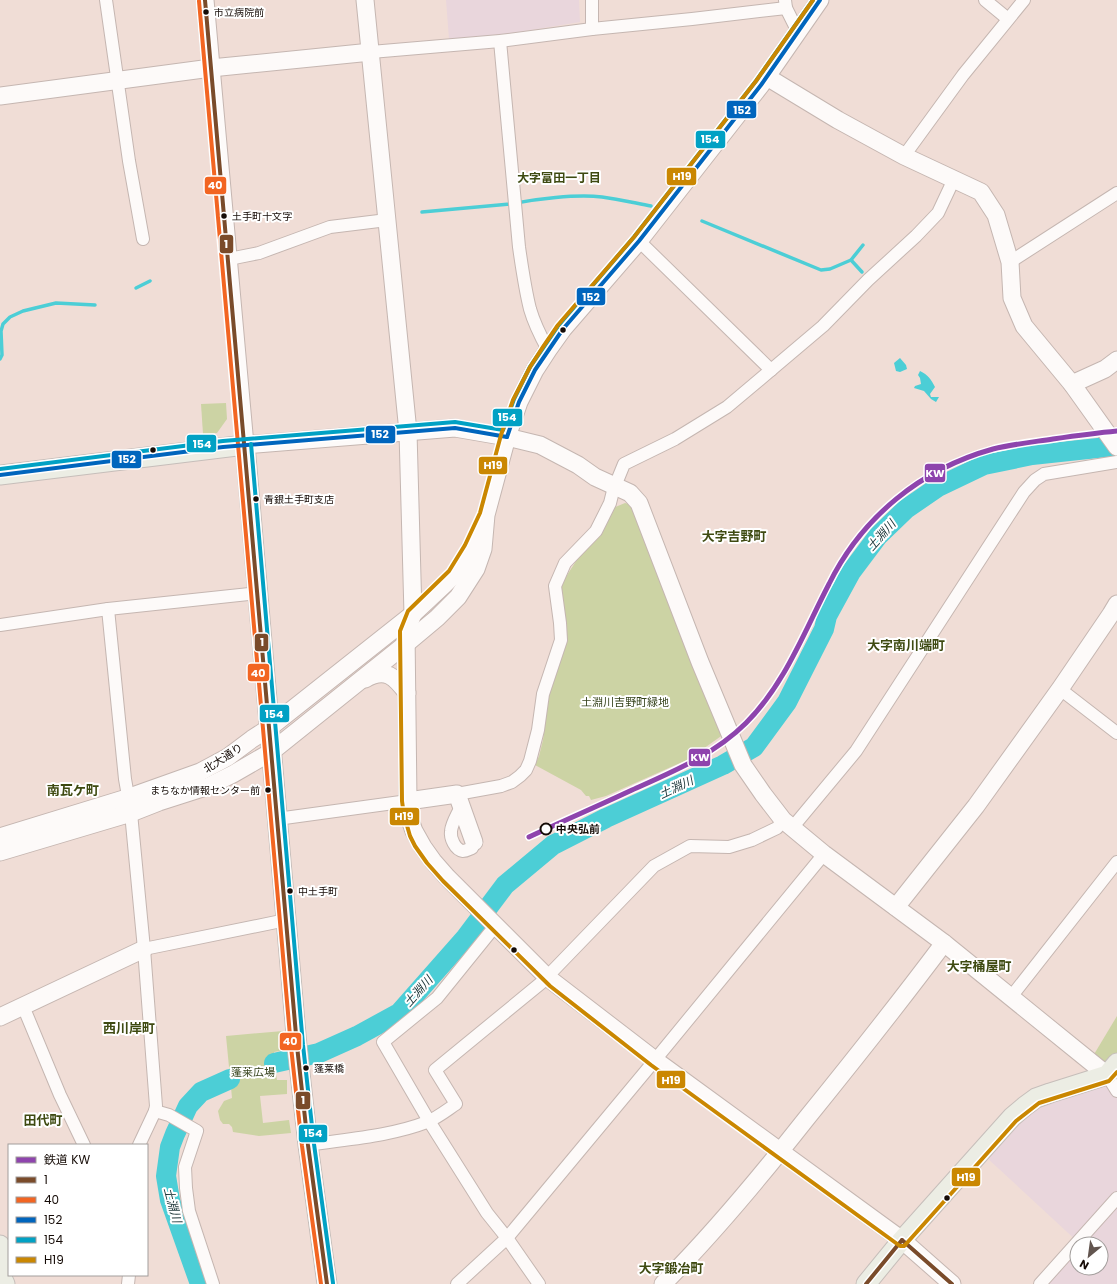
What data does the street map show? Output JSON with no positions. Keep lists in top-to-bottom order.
{
  "streets": {
    "street": ["北大通り"]
  },
  "districts": [
    "大字富田一丁目",
    "大字吉野町",
    "大字南川端町",
    "南瓦ケ町",
    "大字桶屋町",
    "西川岸町",
    "田代町",
    "大字鍛冶町"
  ],
  "water": ["土淵川"],
  "parks": ["土淵川吉野町緑地", "蓬莱広場"],
  "places": [
    "市立病院前",
    "土手町十文字",
    "青銀土手町支店",
    "まちなか情報センター前",
    "中央弘前",
    "中土手町",
    "蓬莱橋"
  ],
  "lines": [
    "transit line 1",
    "transit line 152",
    "transit line 154",
    "transit line H19",
    "transit line 40",
    "rail line KW"
  ],
  "legend": [
    "鉄道 KW",
    "1",
    "40",
    "152",
    "154",
    "H19"
  ],
  "north": "bottom left"
}
